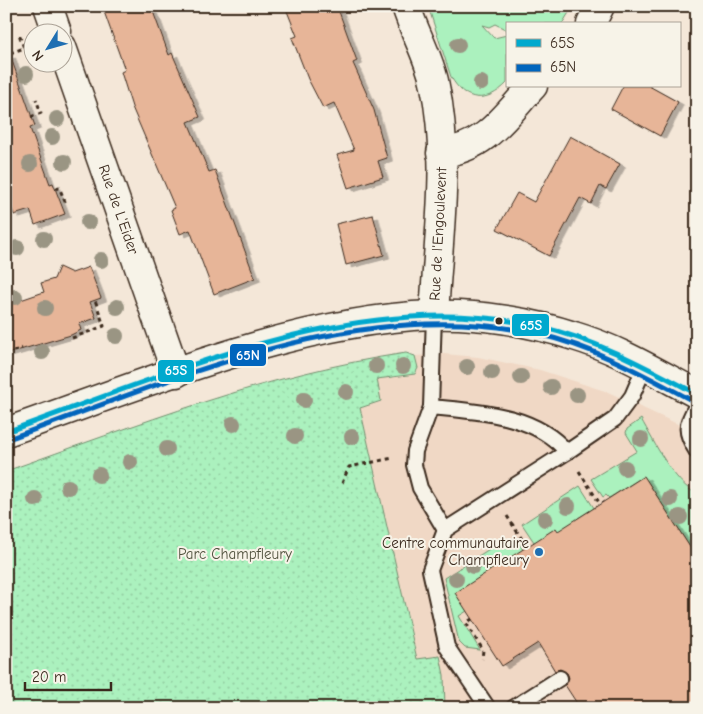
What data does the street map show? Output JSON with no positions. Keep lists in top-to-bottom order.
{
  "streets": {
    "street": ["Rue de L'Eider", "Rue de l'Engoulevent"]
  },
  "parks": ["Parc Champfleury"],
  "places": ["Centre communautaire Champfleury"],
  "lines": ["transit line 65S", "transit line 65N"],
  "legend": ["65S", "65N"],
  "scale_bar": "20 m",
  "north": "bottom left"
}
